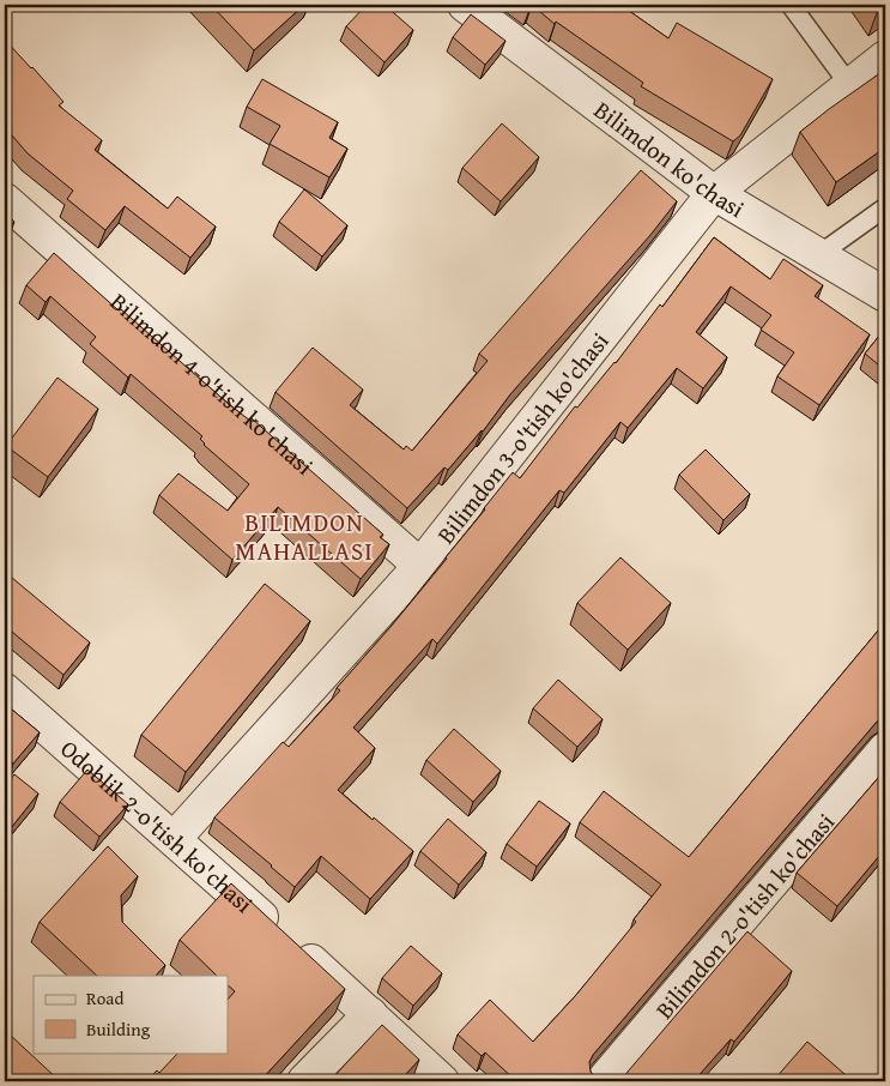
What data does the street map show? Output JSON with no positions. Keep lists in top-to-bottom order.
{
  "streets": {
    "street": [
      "Bilimdon ko'chasi",
      "Bilimdon 4-o'tish ko'chasi",
      "Bilimdon 3-o'tish ko'chasi",
      "Odoblik 2-o'tish ko'chasi",
      "Bilimdon 2-o'tish ko'chasi"
    ]
  },
  "crossings": [
    ["Bilimdon ko'chasi", "Bilimdon 3-o'tish ko'chasi"],
    ["Bilimdon 4-o'tish ko'chasi", "Bilimdon 3-o'tish ko'chasi"],
    ["Bilimdon 3-o'tish ko'chasi", "Odoblik 2-o'tish ko'chasi"]
  ],
  "districts": ["BILIMDON MAHALLASI"],
  "legend": ["Road", "Building"]
}
